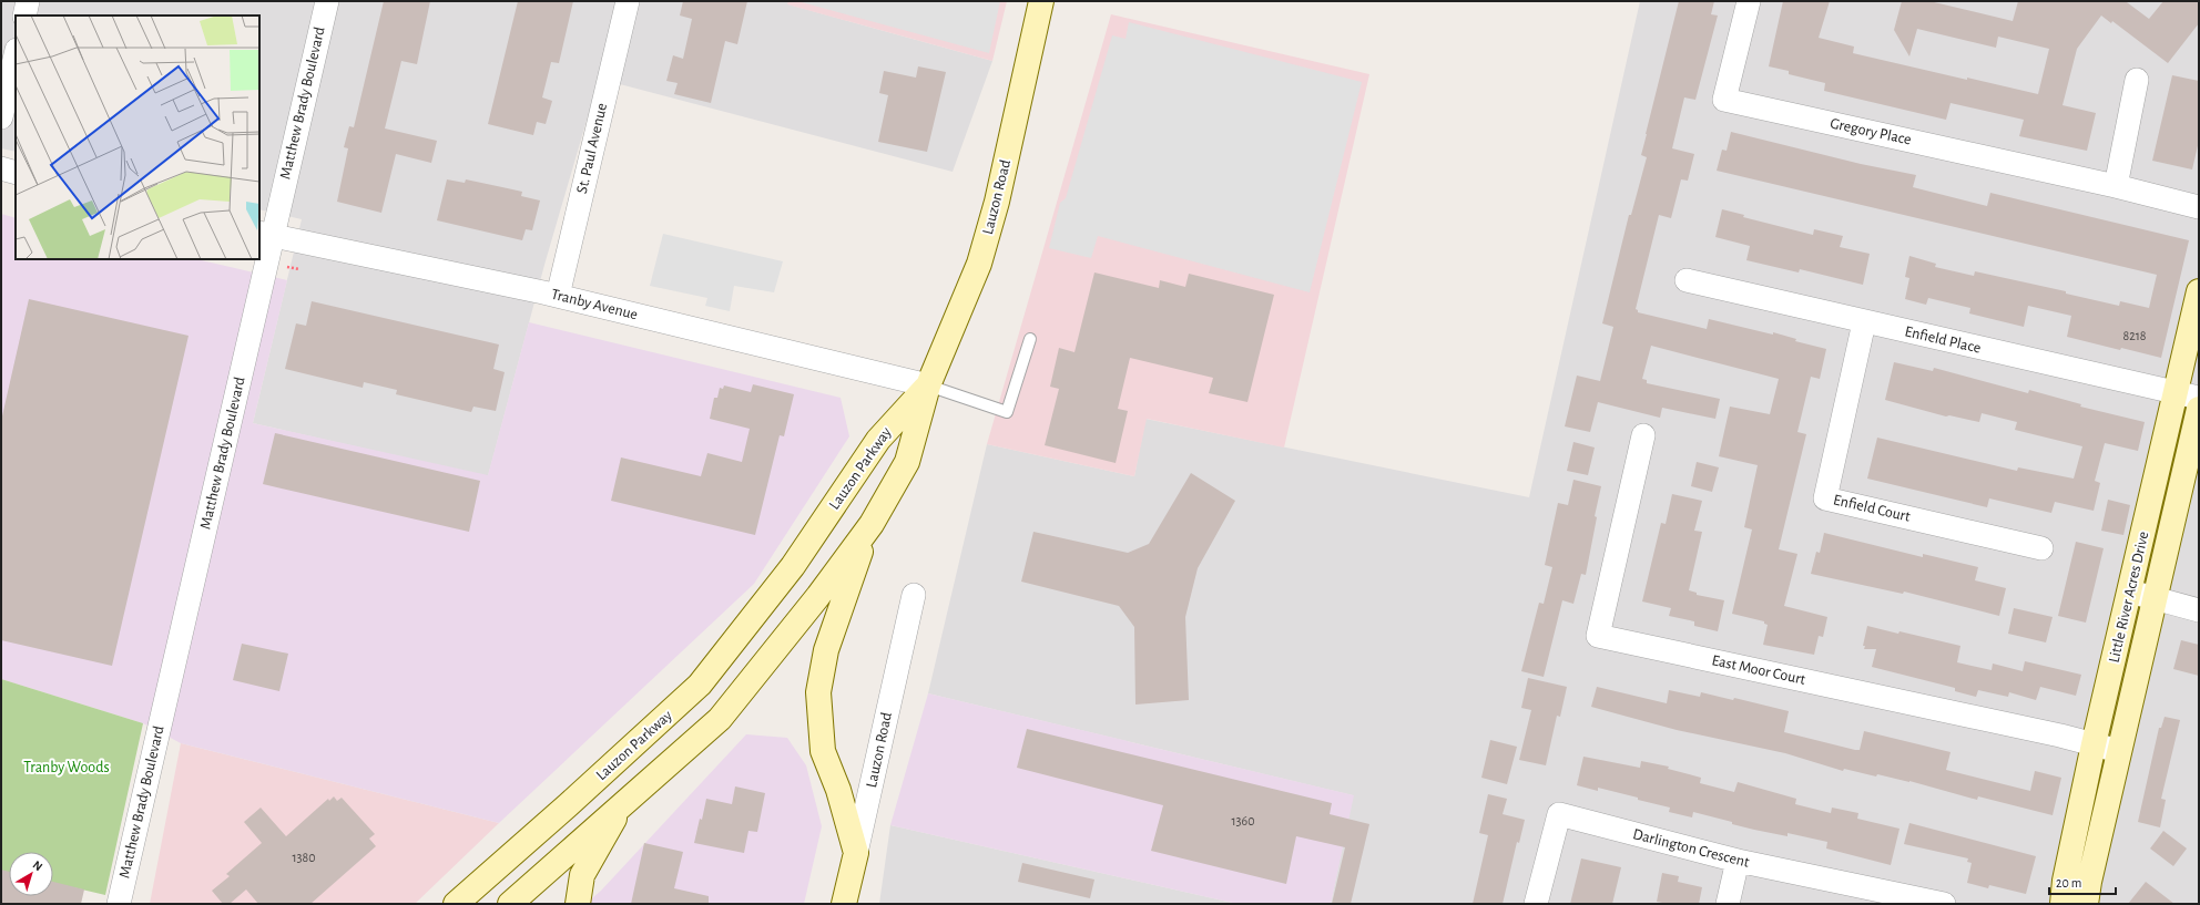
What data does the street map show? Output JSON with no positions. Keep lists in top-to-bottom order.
{
  "streets": {
    "main road": ["Lauzon Road", "Lauzon Parkway", "Little River Acres Drive"],
    "street": [
      "Matthew Brady Boulevard",
      "Gregory Place",
      "St. Paul Avenue",
      "Tranby Avenue",
      "Enfield Place",
      "Enfield Court",
      "East Moor Court",
      "Darlington Crescent"
    ]
  },
  "crossings": [
    ["Matthew Brady Boulevard", "Tranby Avenue"],
    ["St. Paul Avenue", "Tranby Avenue"],
    ["Lauzon Road", "Tranby Avenue"],
    ["Lauzon Road", "Lauzon Parkway"],
    ["Tranby Avenue", "Lauzon Parkway"],
    ["Enfield Place", "Enfield Court"],
    ["Enfield Place", "Little River Acres Drive"],
    ["Little River Acres Drive", "East Moor Court"]
  ],
  "parks": ["Tranby Woods"],
  "house_numbers": ["8218", "1360", "1380"],
  "scale_bar": "20 m",
  "north": "top right"
}
